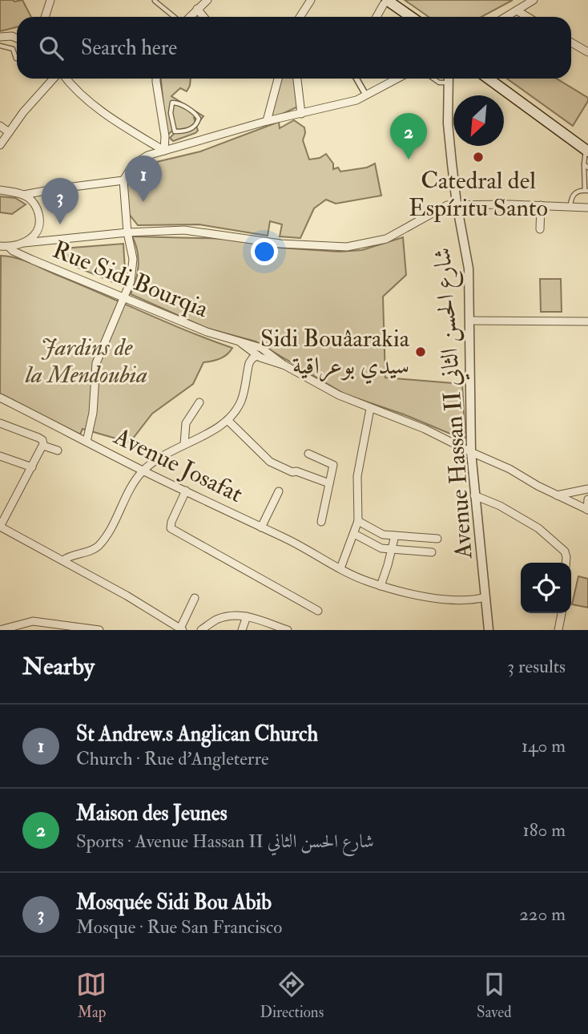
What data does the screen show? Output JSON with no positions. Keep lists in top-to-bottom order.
{
  "streets": {
    "street": ["Rue Sidi Bourqia", "Avenue Hassan II شارع الحسن الثاني", "Avenue Josafat"]
  },
  "crossings": [
    ["Rue Sidi Bourqia", "Avenue Hassan II شارع الحسن الثاني"],
    ["Avenue Hassan II شارع الحسن الثاني", "Avenue Josafat"]
  ],
  "parks": ["Jardins de la Mendoubia"],
  "places": ["Catedral del Espíritu Santo", "Sidi Bouâarakia سيدي بوعراقية"],
  "north": "bottom left",
  "page": {
    "search": "Search here",
    "pins": ["2", "1", "3"],
    "heading": ["Nearby", "3 results"],
    "list": [
      {
        "mark": "1",
        "name": "St Andrew.s Anglican Church",
        "note": "Church · Rue d'Angleterre",
        "value": "140 m"
      },
      {
        "mark": "2",
        "name": "Maison des Jeunes",
        "note": "Sports · Avenue Hassan II شارع الحسن الثاني",
        "value": "180 m"
      },
      {
        "mark": "3",
        "name": "Mosquée Sidi Bou Abib",
        "note": "Mosque · Rue San Francisco",
        "value": "220 m"
      }
    ],
    "nav": ["Map", "Directions", "Saved"]
  }
}
